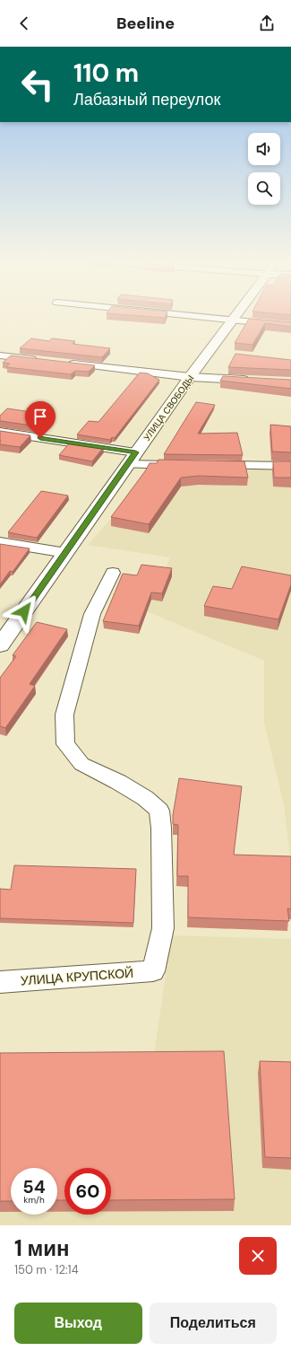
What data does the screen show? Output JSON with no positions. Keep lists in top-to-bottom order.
{
  "streets": {
    "main road": ["УЛИЦА СВОБОДЫ"],
    "street": ["УЛИЦА КРУПСКОЙ"]
  },
  "page": {
    "header": "Beeline",
    "turn": ["110 m", "Лабазный переулок"],
    "speed": "54 km/h",
    "limit": "60",
    "heading": ["1 мин", "150 m · 12:14"],
    "buttons": ["Выход", "Поделиться"]
  }
}
